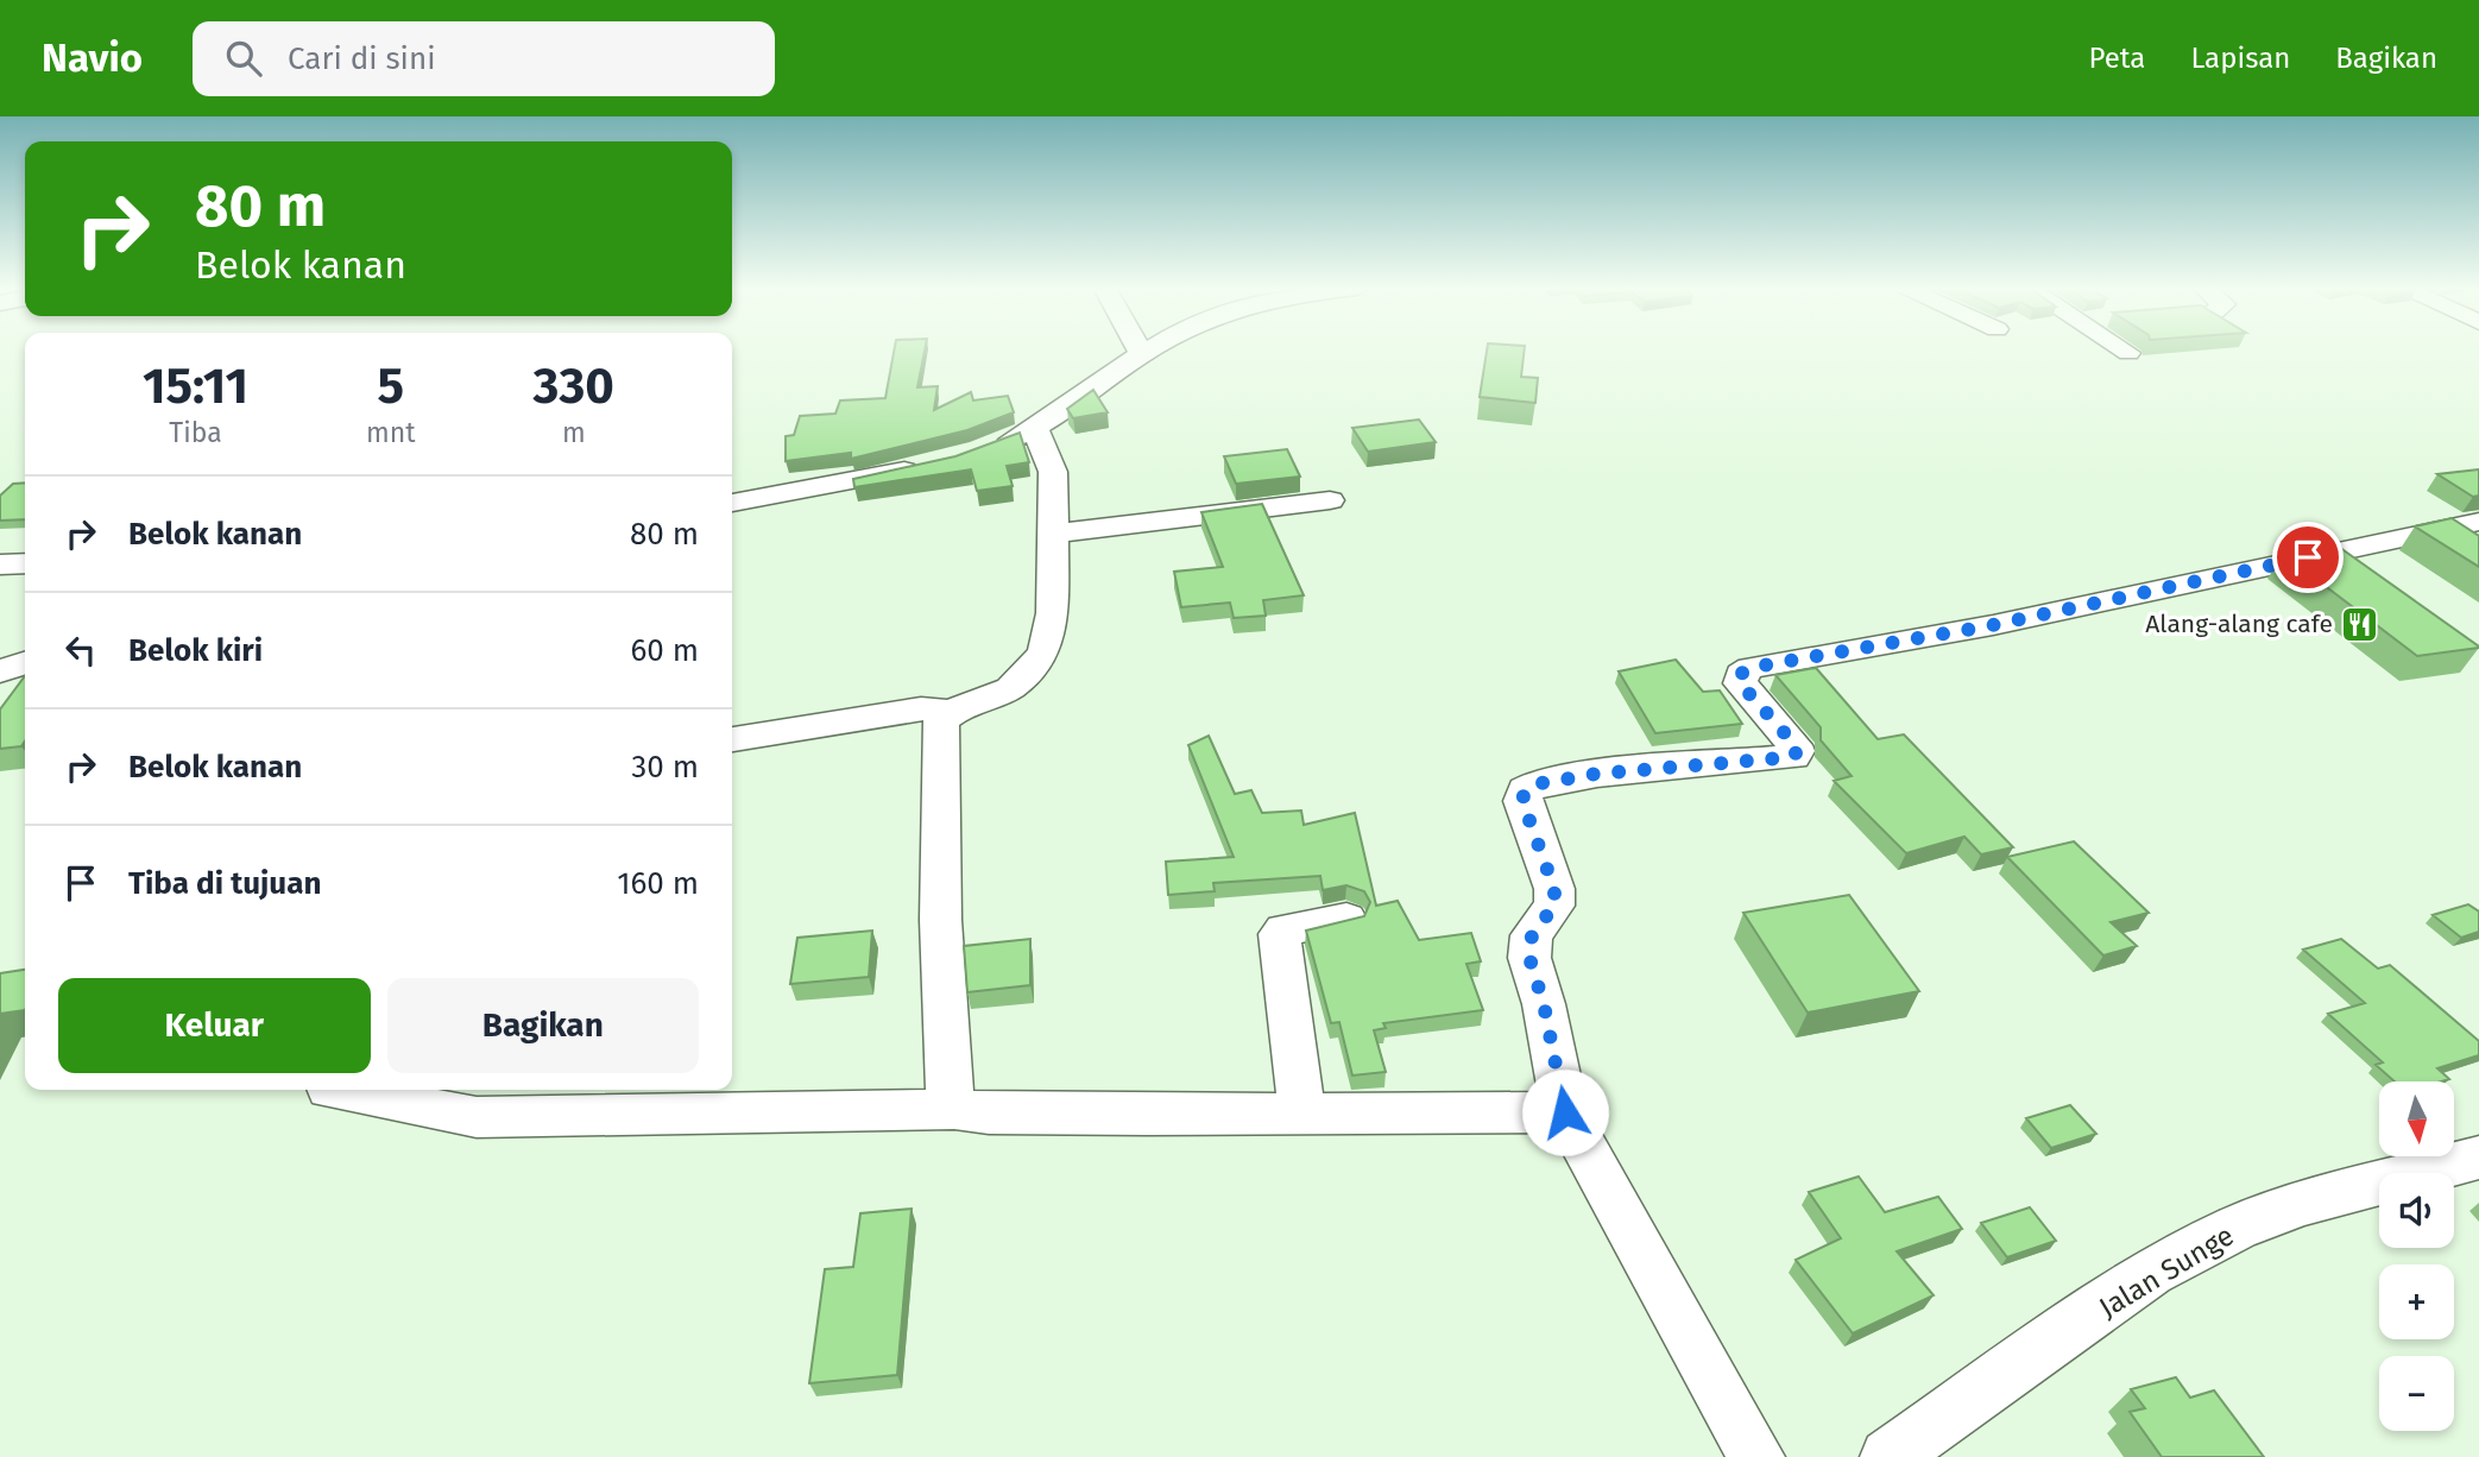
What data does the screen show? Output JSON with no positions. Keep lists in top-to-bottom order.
{
  "streets": {
    "street": ["Jalan Sunge"]
  },
  "places": {
    "restaurant": ["Alang-alang cafe"]
  },
  "north": "bottom",
  "page": {
    "header": "Navio",
    "search": "Cari di sini",
    "nav": ["Peta", "Lapisan", "Bagikan"],
    "turn": ["80 m", "Belok kanan"],
    "eta": [
      "15:11",
      "Tiba",
      "5",
      "mnt",
      "330",
      "m"
    ],
    "list": [
      {
        "name": "Belok kanan",
        "value": "80 m"
      },
      {
        "name": "Belok kiri",
        "value": "60 m"
      },
      {
        "name": "Belok kanan",
        "value": "30 m"
      },
      {
        "name": "Tiba di tujuan",
        "value": "160 m"
      }
    ],
    "buttons": ["Keluar", "Bagikan"],
    "map_buttons": ["+", "−"]
  }
}
